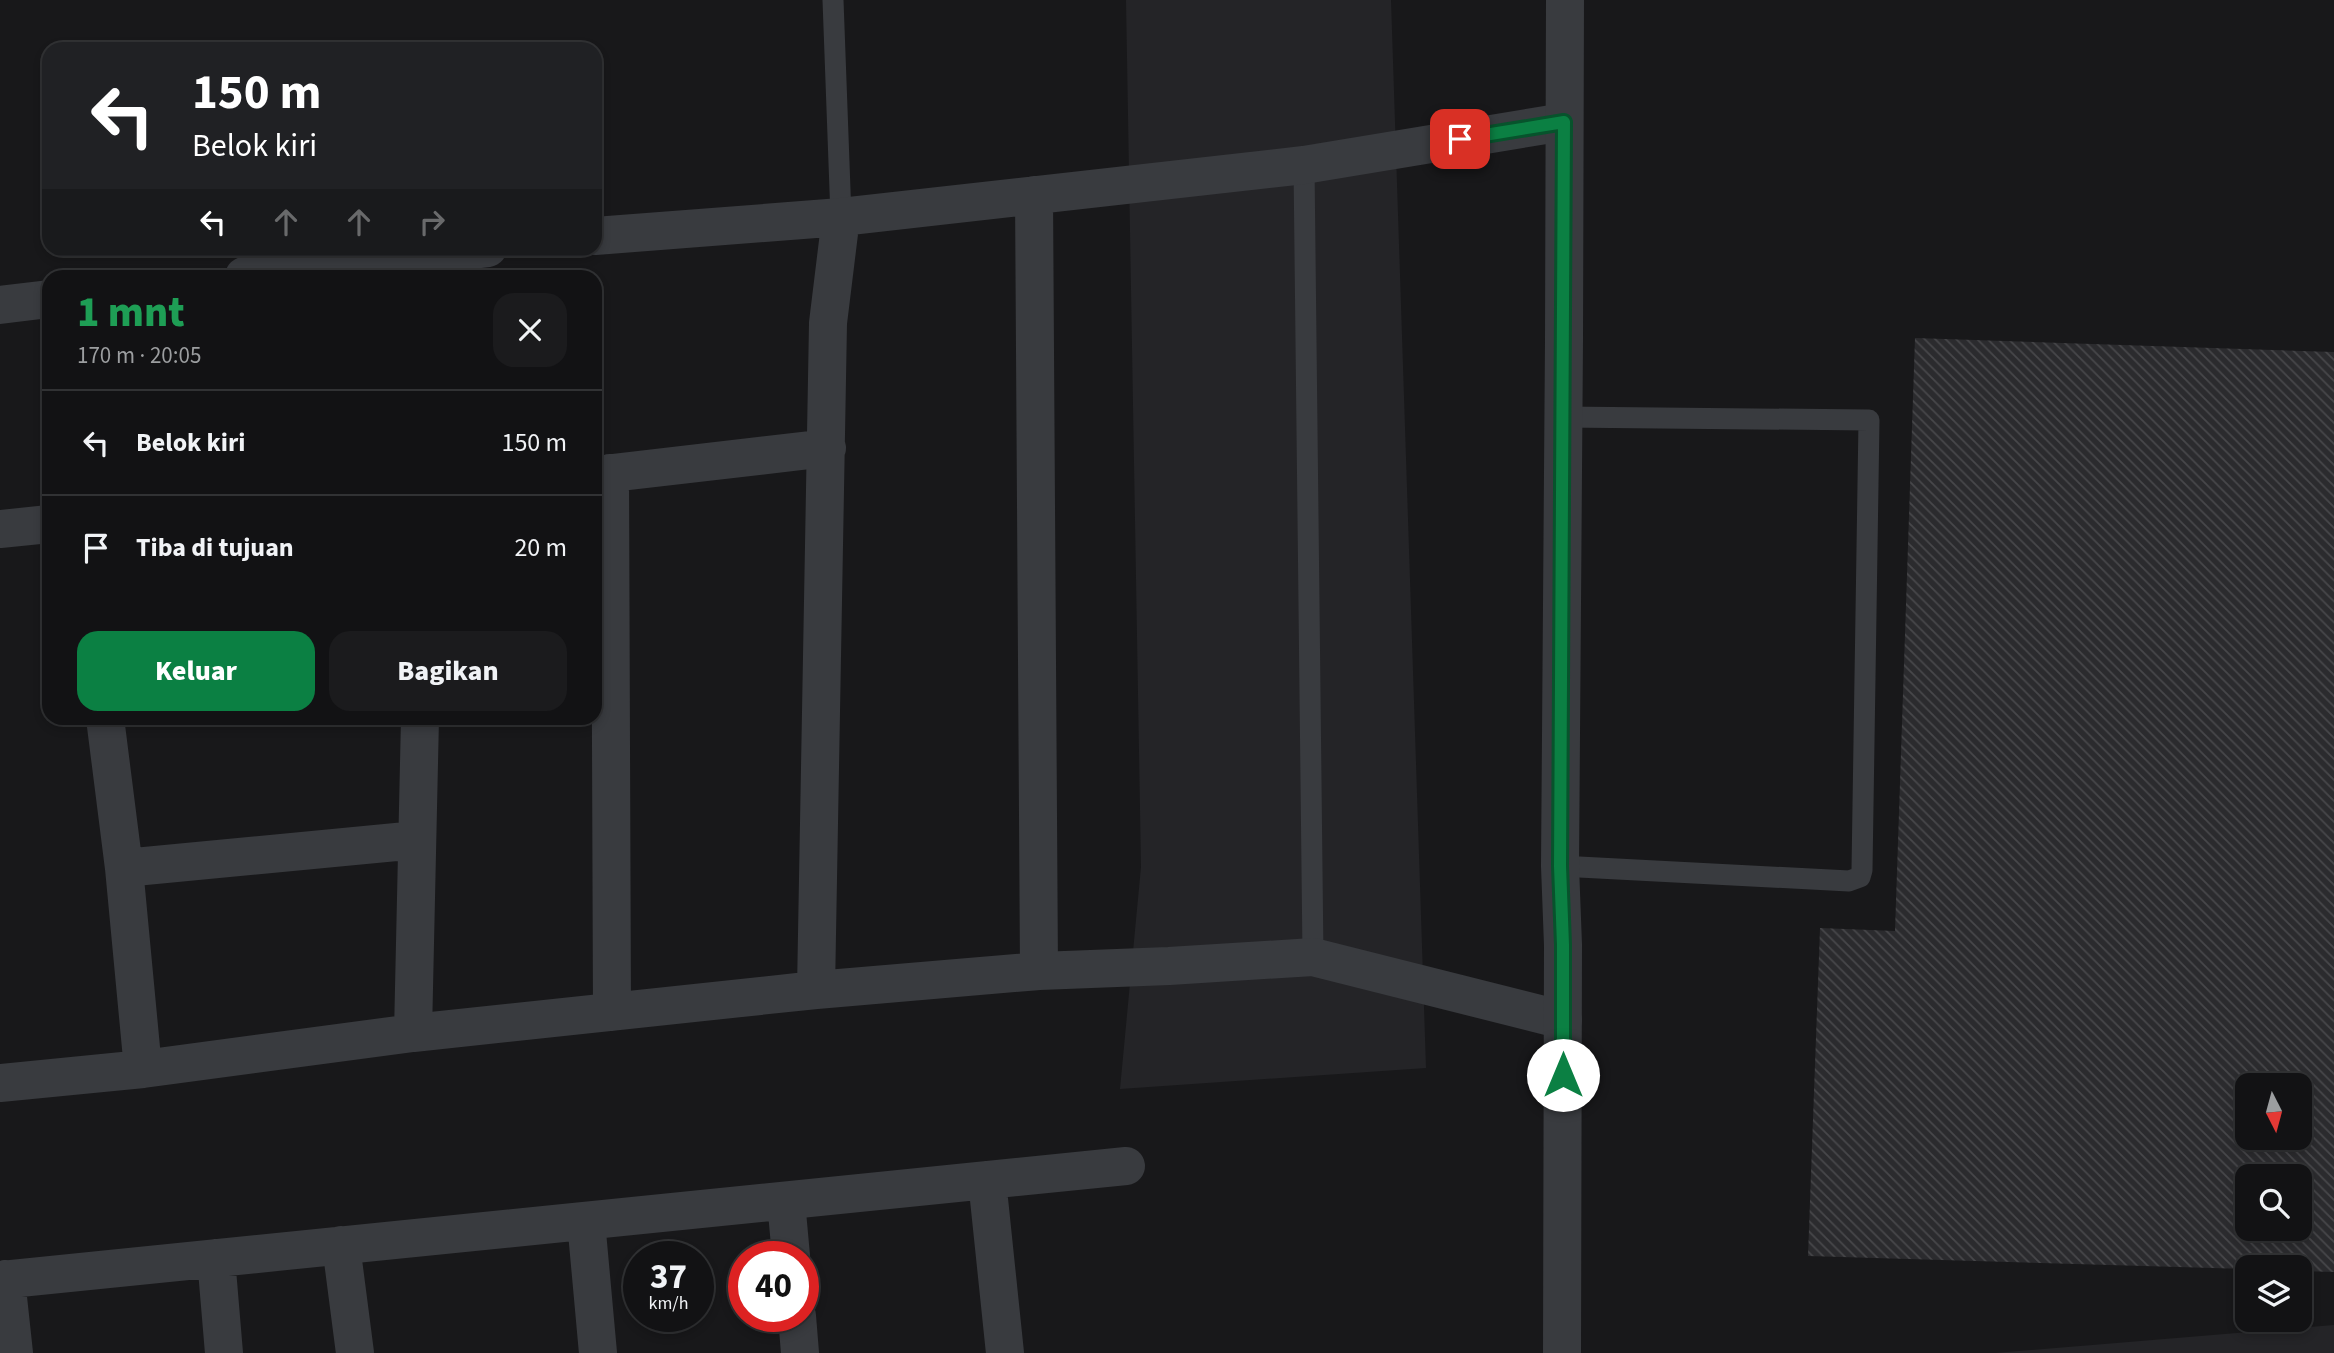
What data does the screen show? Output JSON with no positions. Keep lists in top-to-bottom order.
{
  "north": "bottom",
  "page": {
    "turn": ["150 m", "Belok kiri"],
    "heading": ["1 mnt", "170 m · 20:05"],
    "list": [
      {
        "name": "Belok kiri",
        "value": "150 m"
      },
      {
        "name": "Tiba di tujuan",
        "value": "20 m"
      }
    ],
    "buttons": ["Keluar", "Bagikan"],
    "speed": "37 km/h",
    "limit": "40"
  }
}
